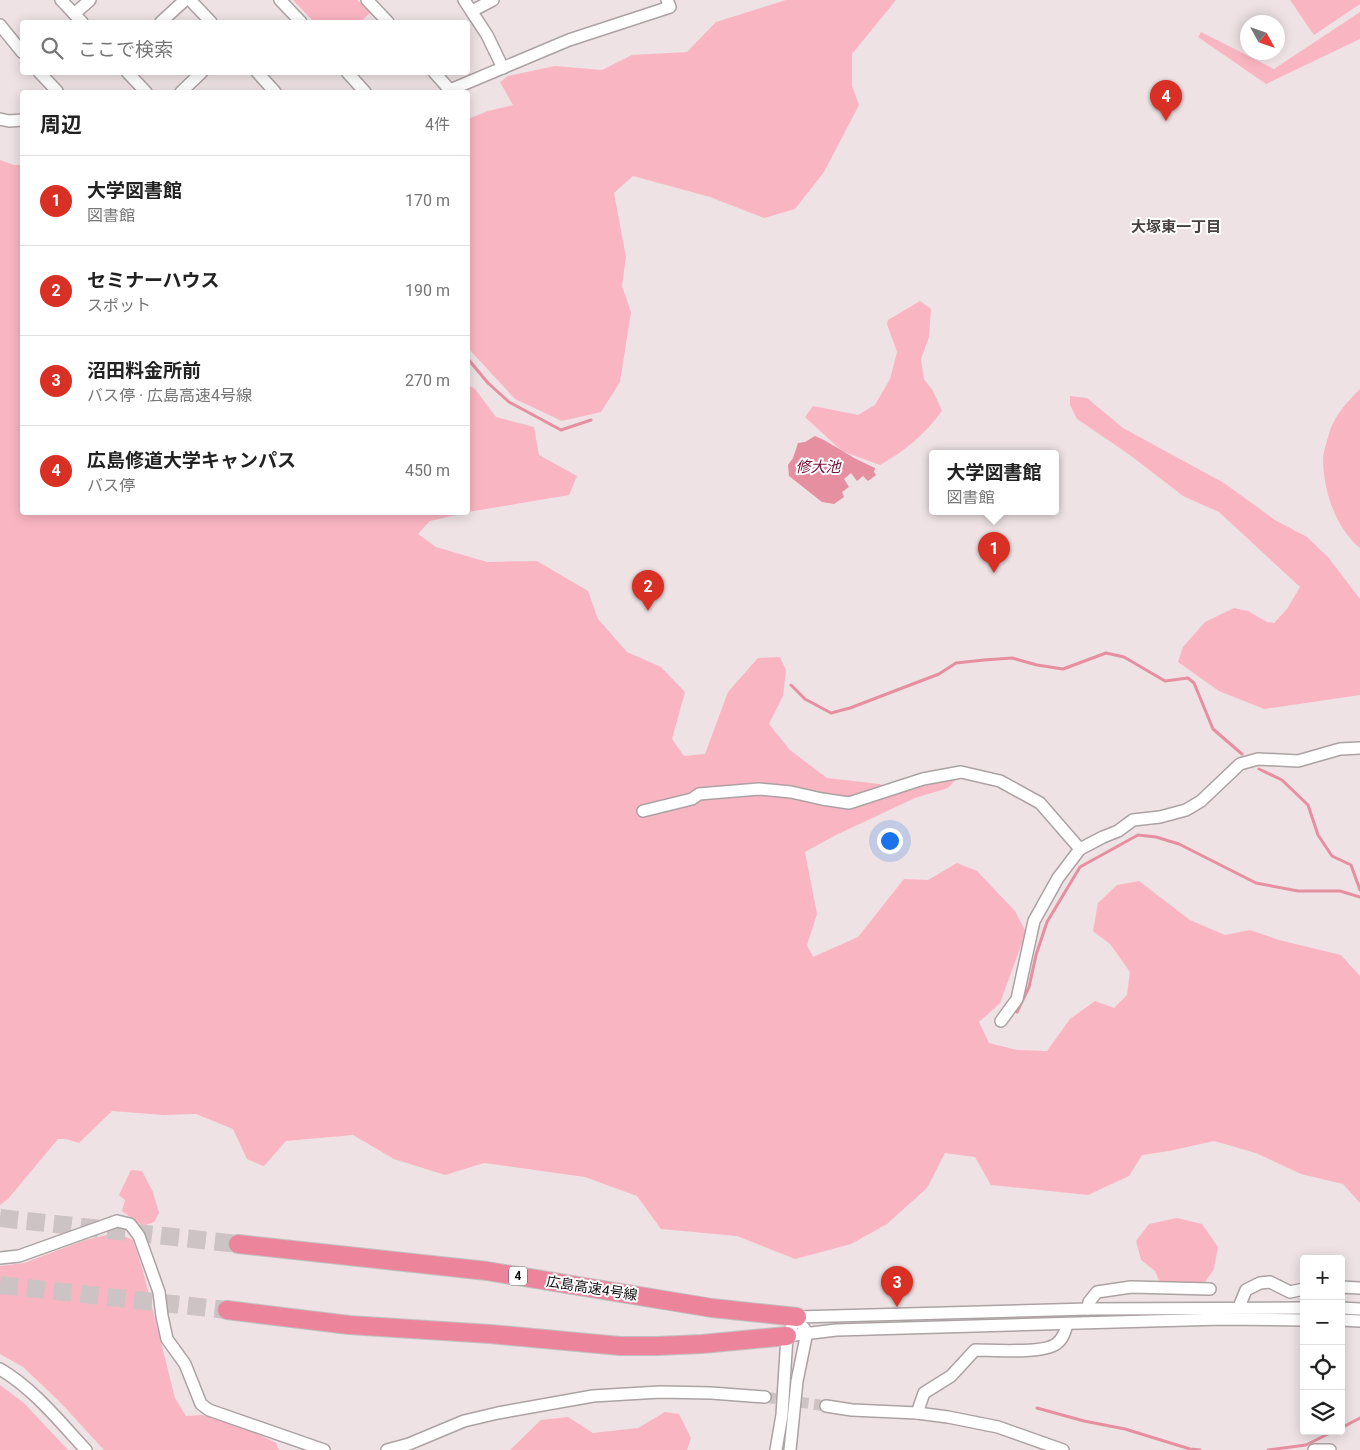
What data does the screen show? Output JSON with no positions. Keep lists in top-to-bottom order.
{
  "streets": {
    "highway": ["4", "広島高速4号線"]
  },
  "districts": ["大塚東一丁目"],
  "water": ["修大池"],
  "north": "bottom right",
  "page": {
    "search": "ここで検索",
    "pins": [
      "4",
      "1",
      "2",
      "3"
    ],
    "heading": ["周辺", "4件"],
    "list": [
      {
        "mark": "1",
        "name": "大学図書館",
        "note": "図書館",
        "value": "170 m"
      },
      {
        "mark": "2",
        "name": "セミナーハウス",
        "note": "スポット",
        "value": "190 m"
      },
      {
        "mark": "3",
        "name": "沼田料金所前",
        "note": "バス停 · 広島高速4号線",
        "value": "270 m"
      },
      {
        "mark": "4",
        "name": "広島修道大学キャンパス",
        "note": "バス停",
        "value": "450 m"
      }
    ],
    "popup": ["大学図書館", "図書館"],
    "map_buttons": ["+", "−"]
  }
}
